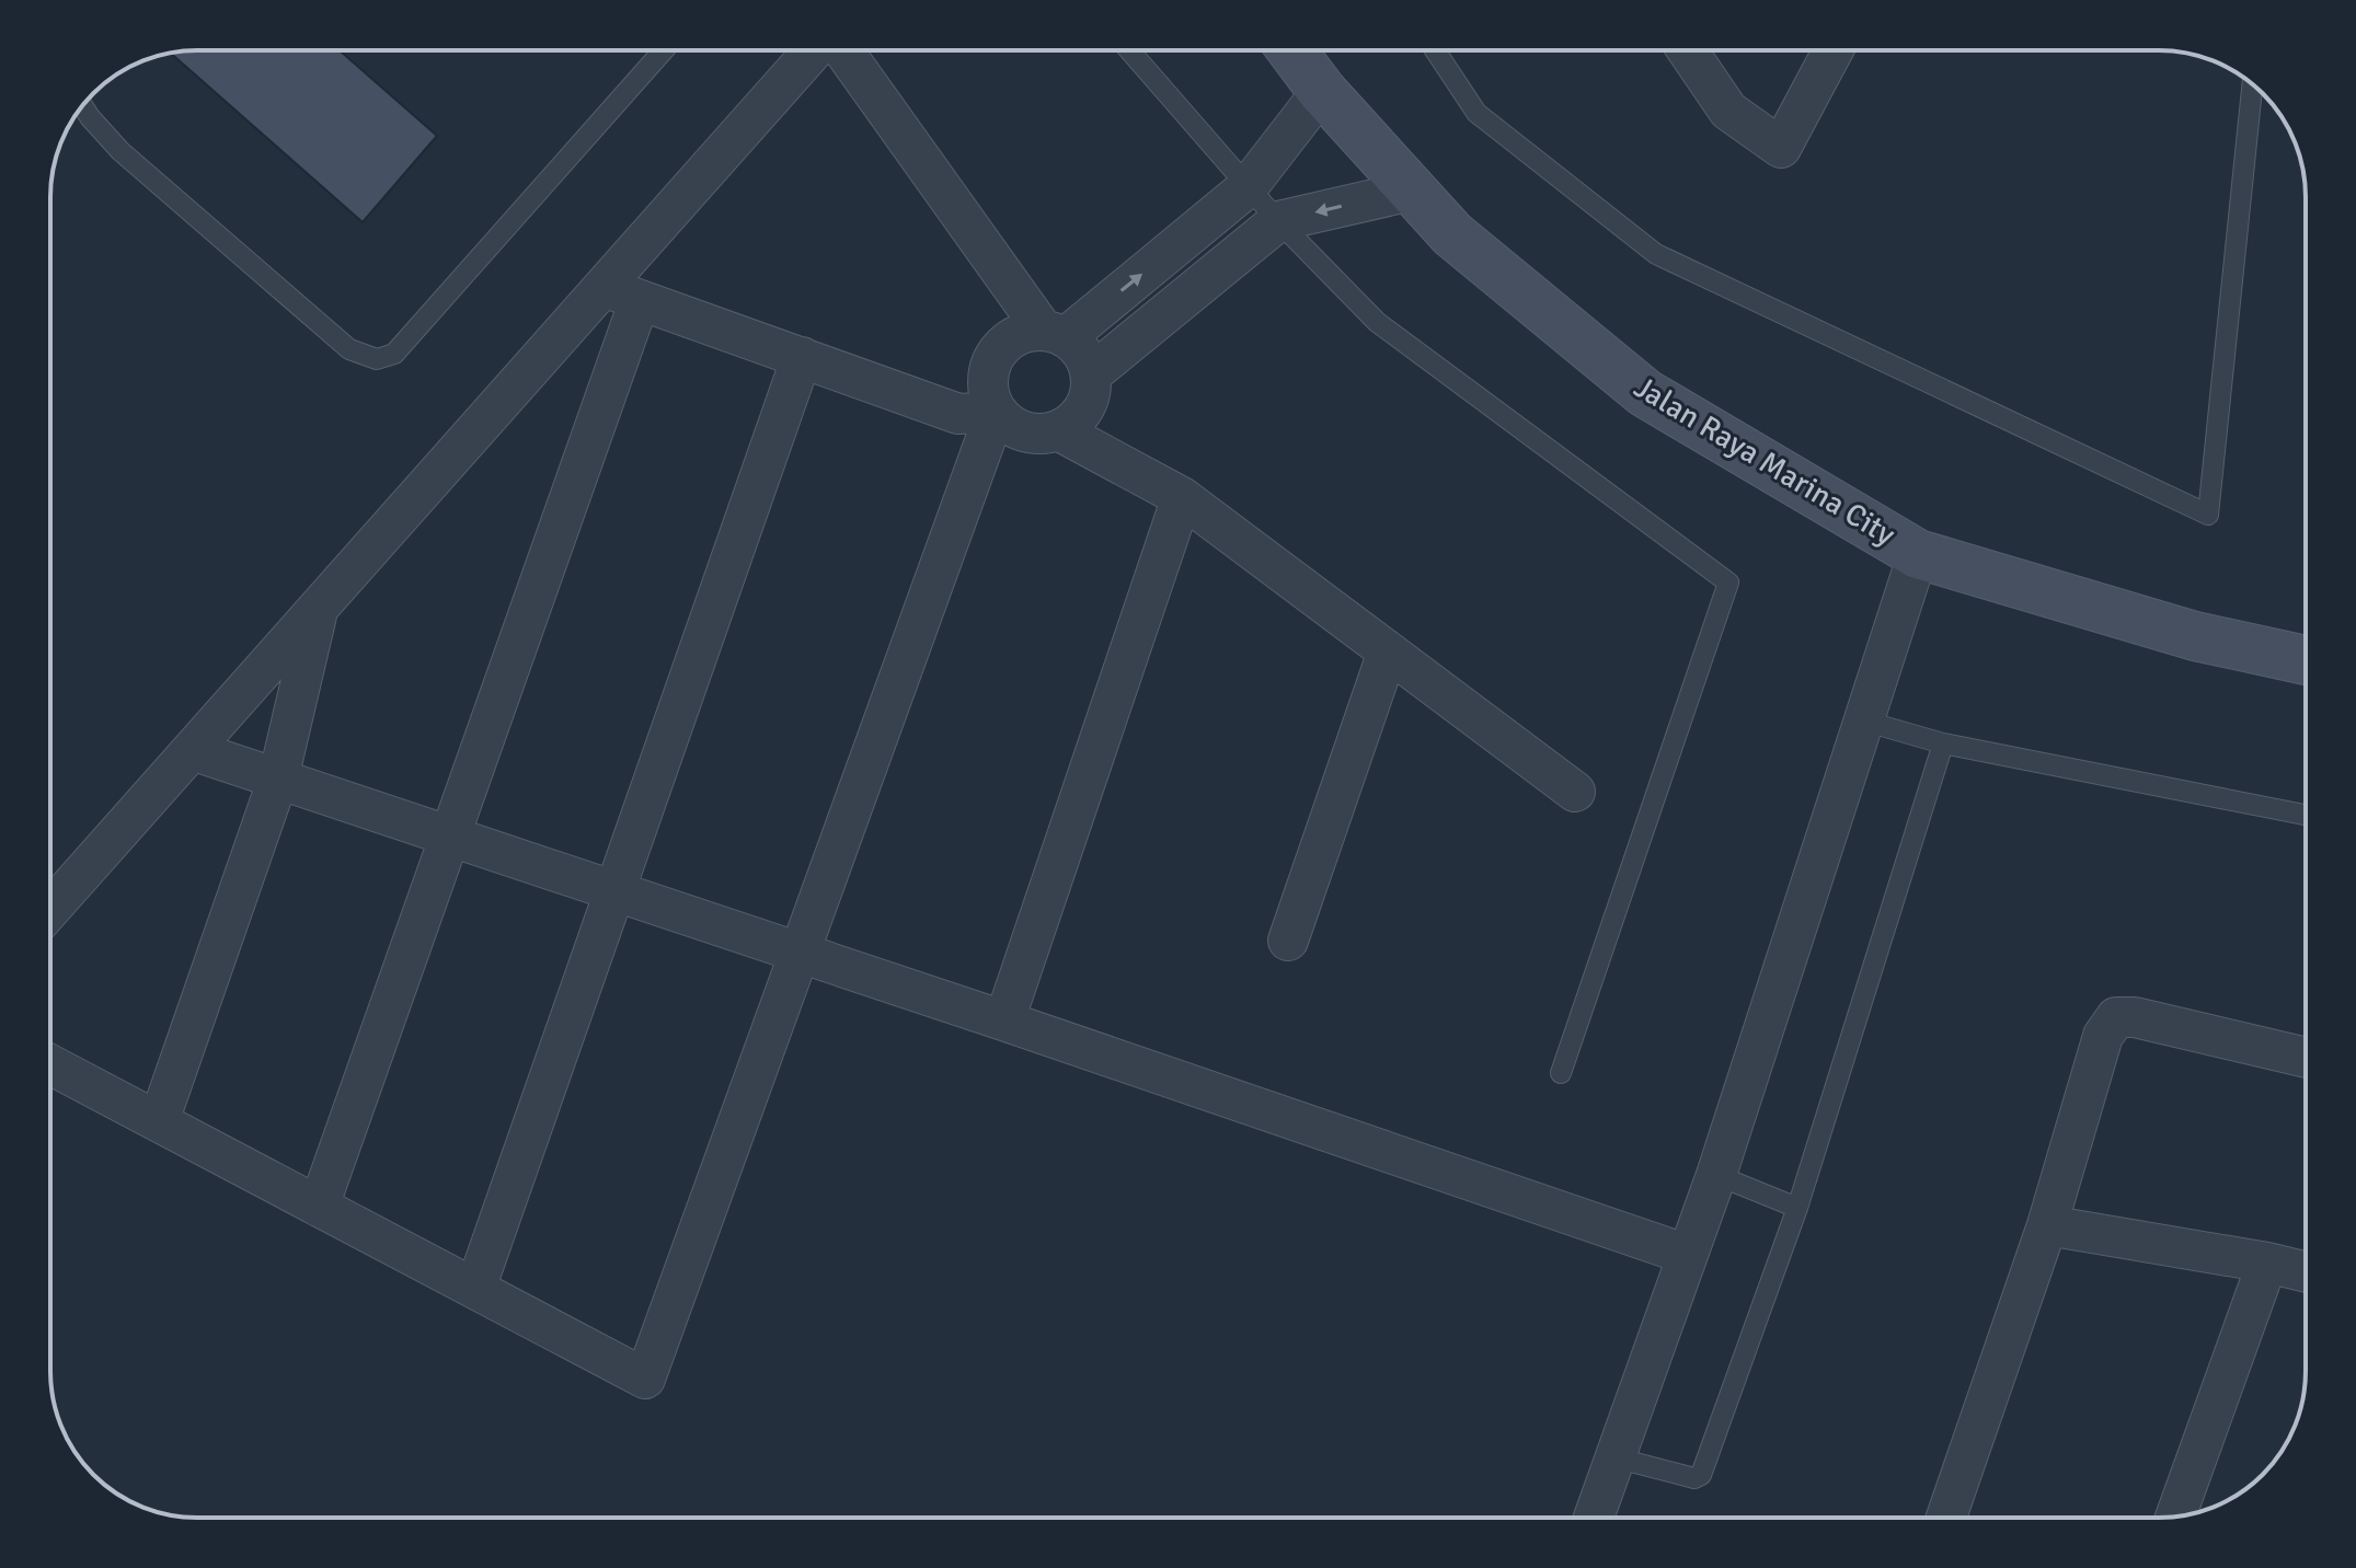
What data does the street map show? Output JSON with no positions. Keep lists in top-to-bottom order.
{
  "streets": {
    "main road": ["Jalan Raya Marina City"]
  }
}
